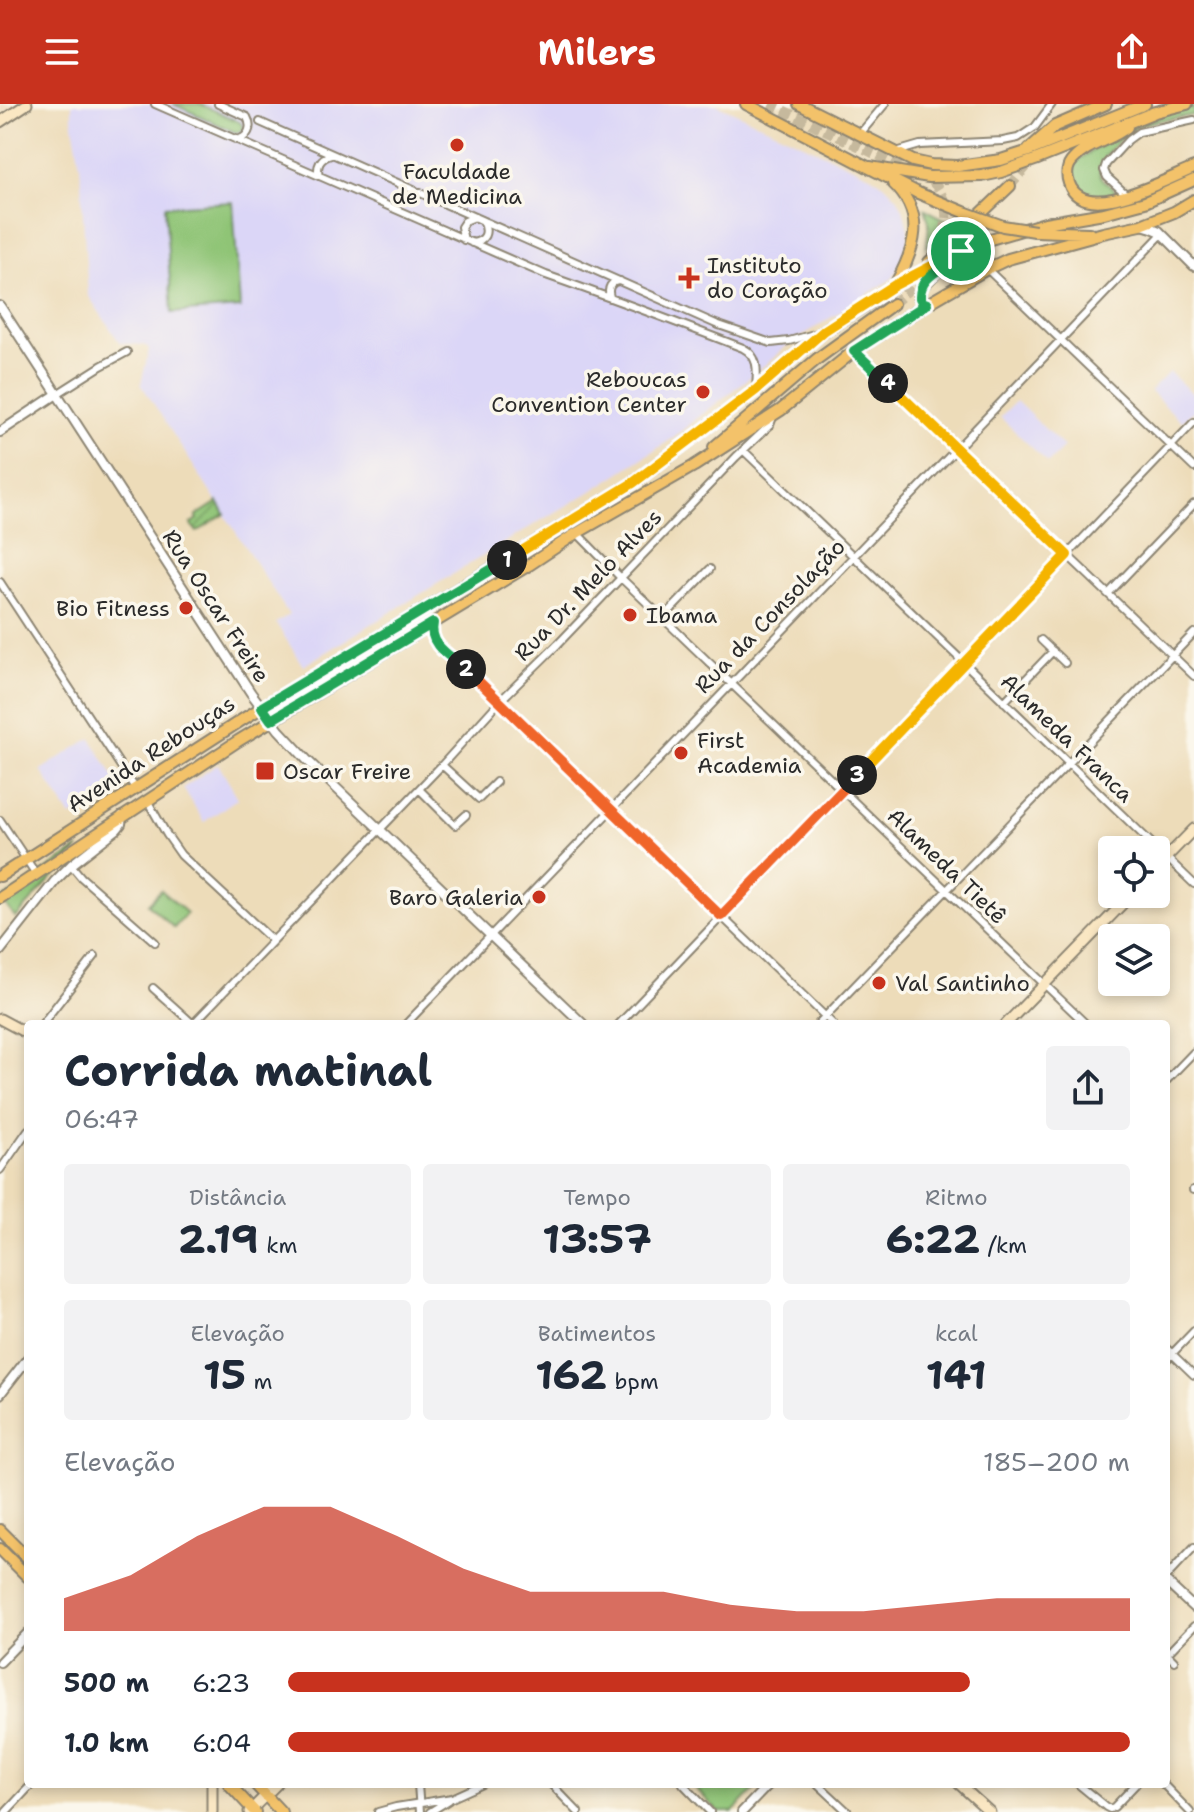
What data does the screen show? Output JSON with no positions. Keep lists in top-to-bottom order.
{
  "streets": {
    "main road": ["Avenida Rebouças"],
    "street": [
      "Rua Dr. Melo Alves",
      "Rua Oscar Freire",
      "Rua da Consolação",
      "Alameda Franca",
      "Alameda Tietê"
    ]
  },
  "crossings": [
    ["Rua Dr. Melo Alves", "Rua Oscar Freire"],
    ["Rua Dr. Melo Alves", "Alameda Franca"],
    ["Rua Dr. Melo Alves", "Avenida Rebouças"],
    ["Rua Dr. Melo Alves", "Alameda Tietê"],
    ["Rua Oscar Freire", "Rua da Consolação"],
    ["Rua Oscar Freire", "Avenida Rebouças"],
    ["Rua da Consolação", "Alameda Franca"],
    ["Rua da Consolação", "Alameda Tietê"],
    ["Avenida Rebouças", "Alameda Tietê"]
  ],
  "places": {
    "other": [
      "Faculdade de Medicina",
      "Reboucas Convention Center",
      "Bio Fitness",
      "Ibama",
      "First Academia",
      "Baro Galeria",
      "Val Santinho"
    ],
    "health": ["Instituto do Coração"],
    "transit": ["Oscar Freire"]
  },
  "page": {
    "header": "Milers",
    "pins": [
      "4",
      "1",
      "2",
      "3"
    ],
    "heading": ["Corrida matinal", "06:47"],
    "stats": [
      ["Distância", "2.19 km"],
      ["Tempo", "13:57"],
      ["Ritmo", "6:22 /km"],
      ["Elevação", "15 m"],
      ["Batimentos", "162 bpm"],
      ["kcal", "141"]
    ],
    "chart": ["Elevação", "185–200 m"],
    "list": [
      {
        "name": "500 m",
        "note": "6:23"
      },
      {
        "name": "1.0 km",
        "note": "6:04"
      }
    ]
  }
}
